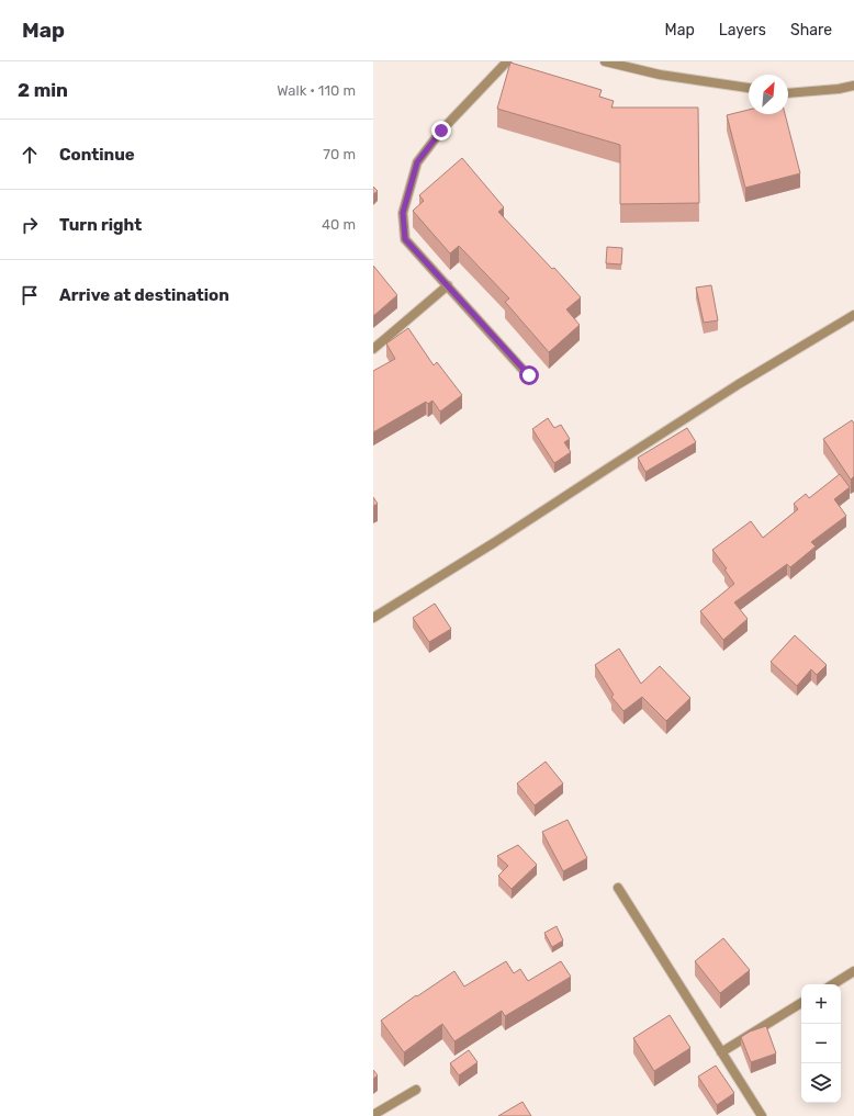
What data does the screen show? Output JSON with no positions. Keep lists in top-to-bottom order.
{
  "north": "top right",
  "page": {
    "header": "Map",
    "nav": ["Map", "Layers", "Share"],
    "heading": ["2 min", "Walk · 110 m"],
    "list": [
      ["Continue", "70 m"],
      ["Turn right", "40 m"],
      "Arrive at destination"
    ],
    "map_buttons": ["+", "−"]
  }
}
